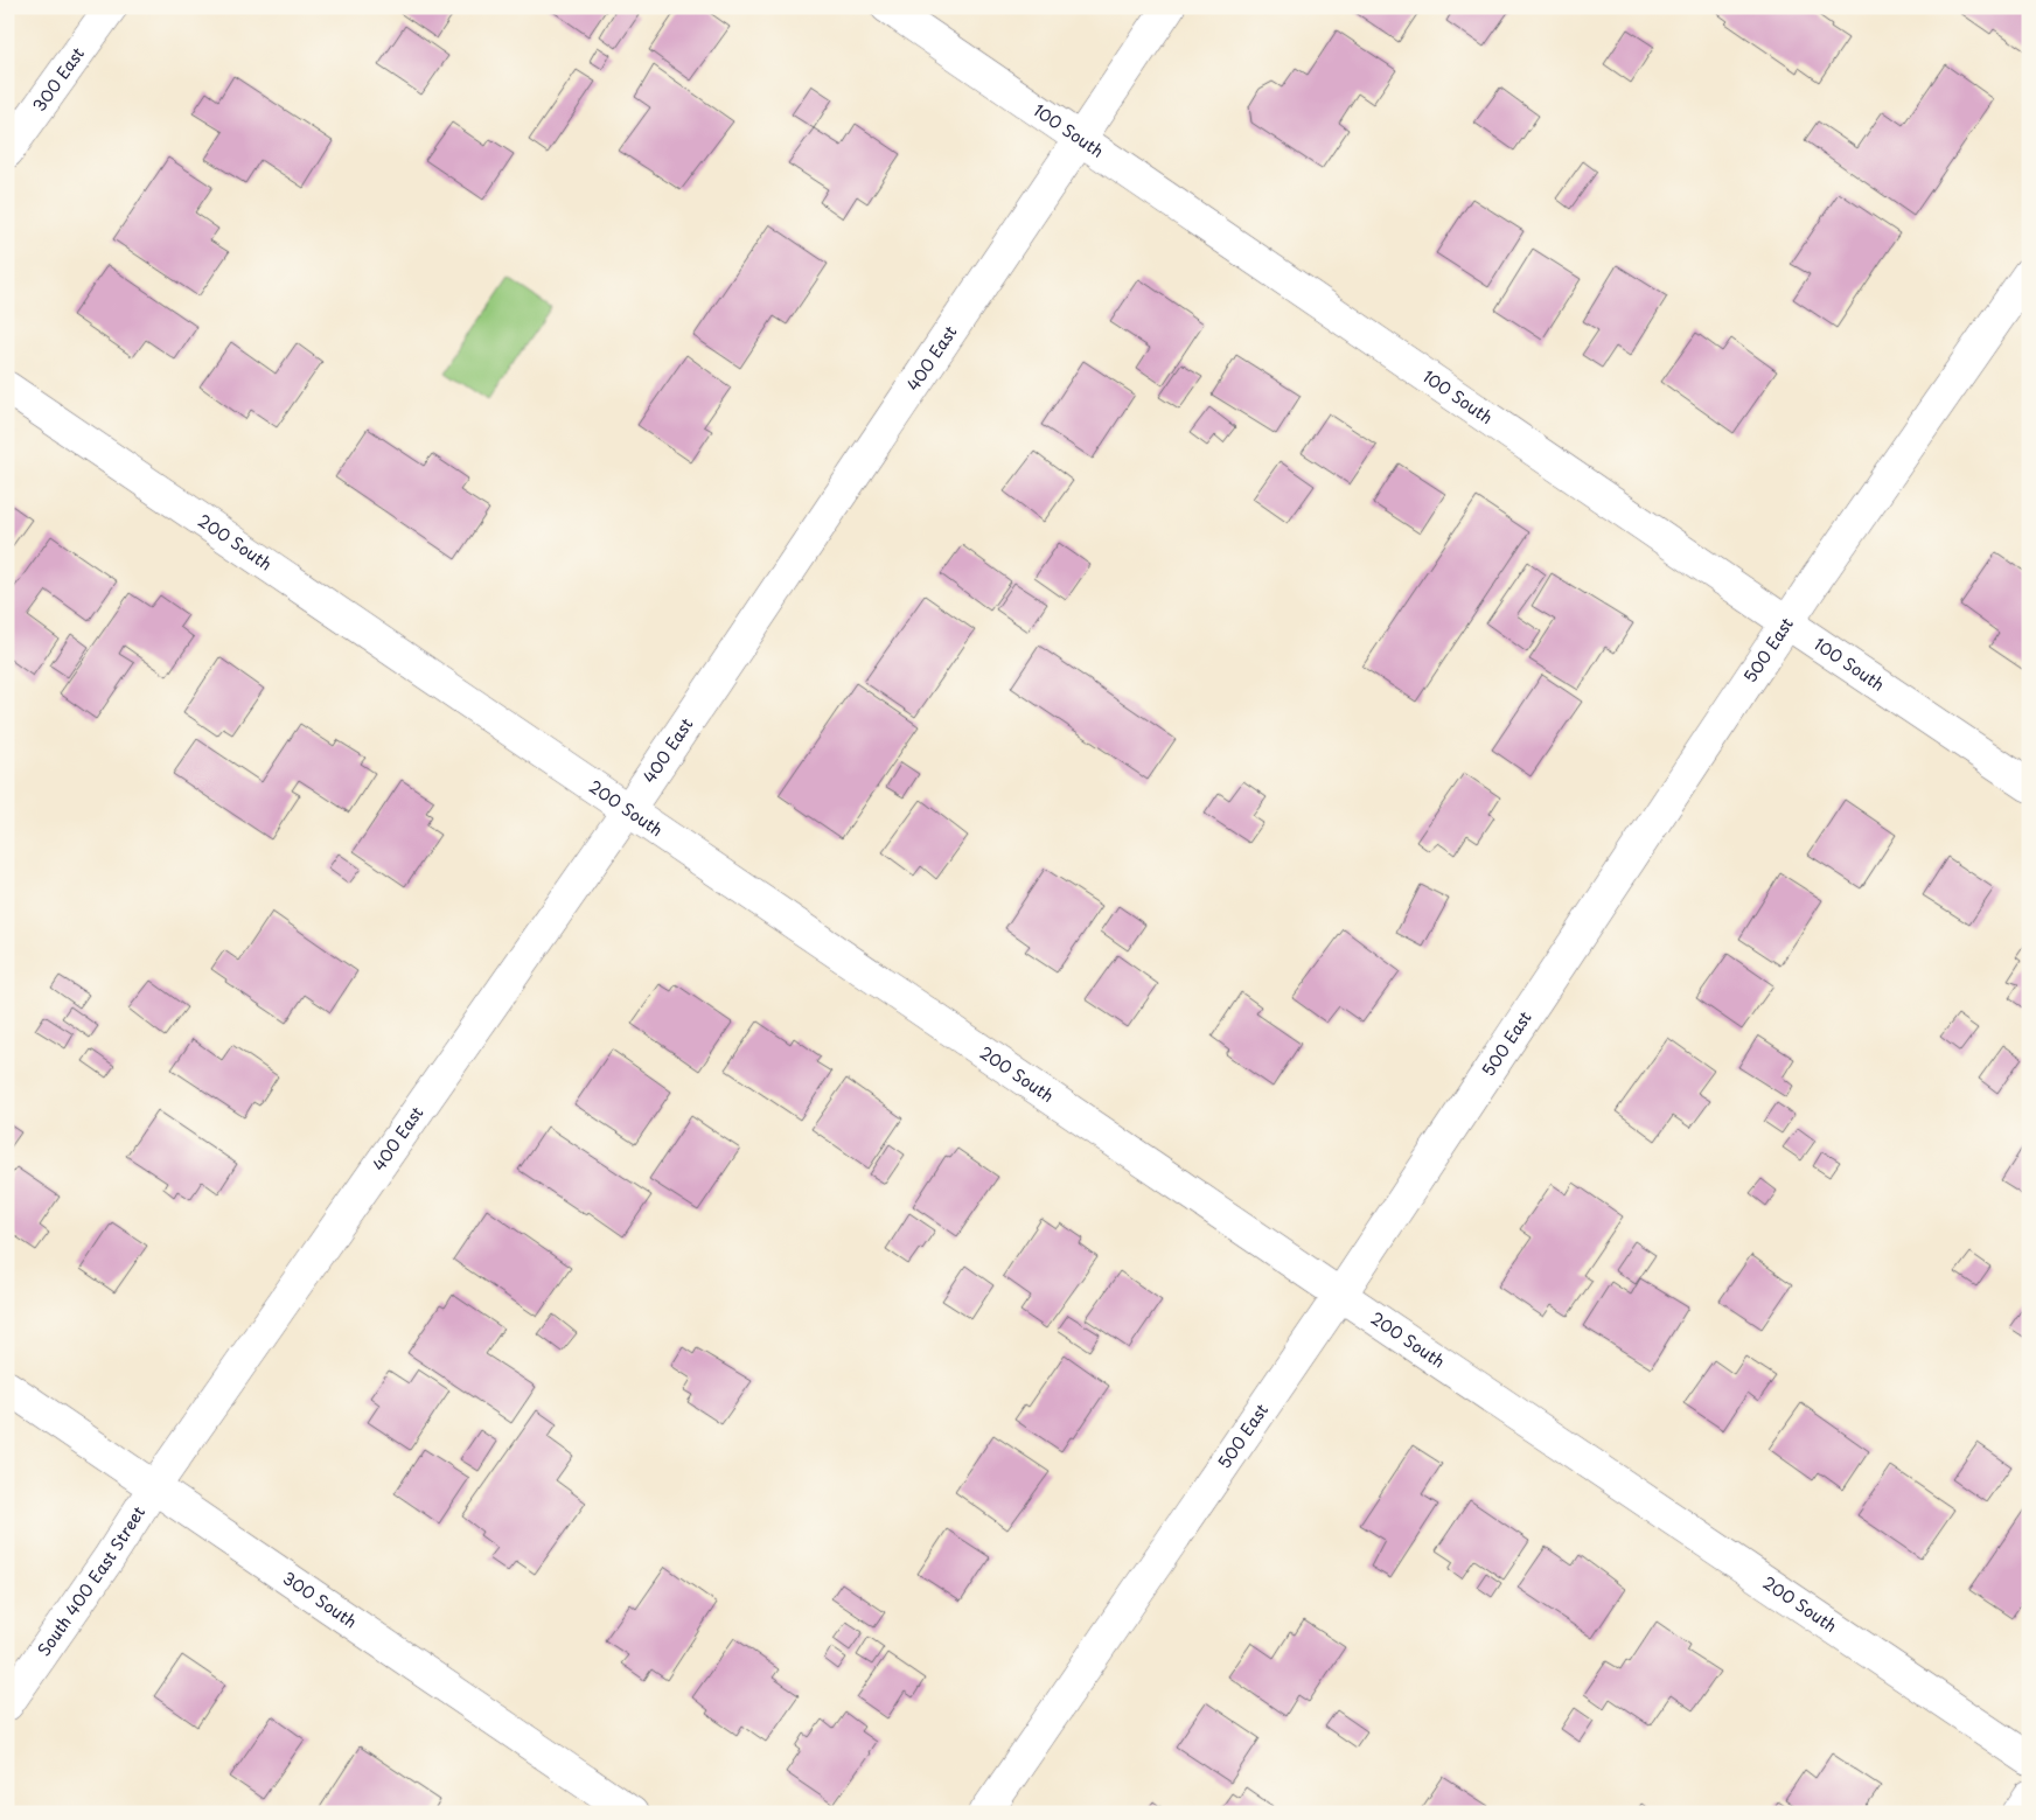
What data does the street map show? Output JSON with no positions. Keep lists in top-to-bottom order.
{
  "streets": {
    "street": [
      "300 East",
      "100 South",
      "400 East",
      "200 South",
      "500 East",
      "South 400 East Street",
      "300 South"
    ]
  },
  "crossings": [
    ["100 South", "400 East"],
    ["100 South", "500 East"],
    ["400 East", "200 South"],
    ["400 East", "South 400 East Street"],
    ["400 East", "300 South"],
    ["200 South", "500 East"],
    ["South 400 East Street", "300 South"]
  ]
}
